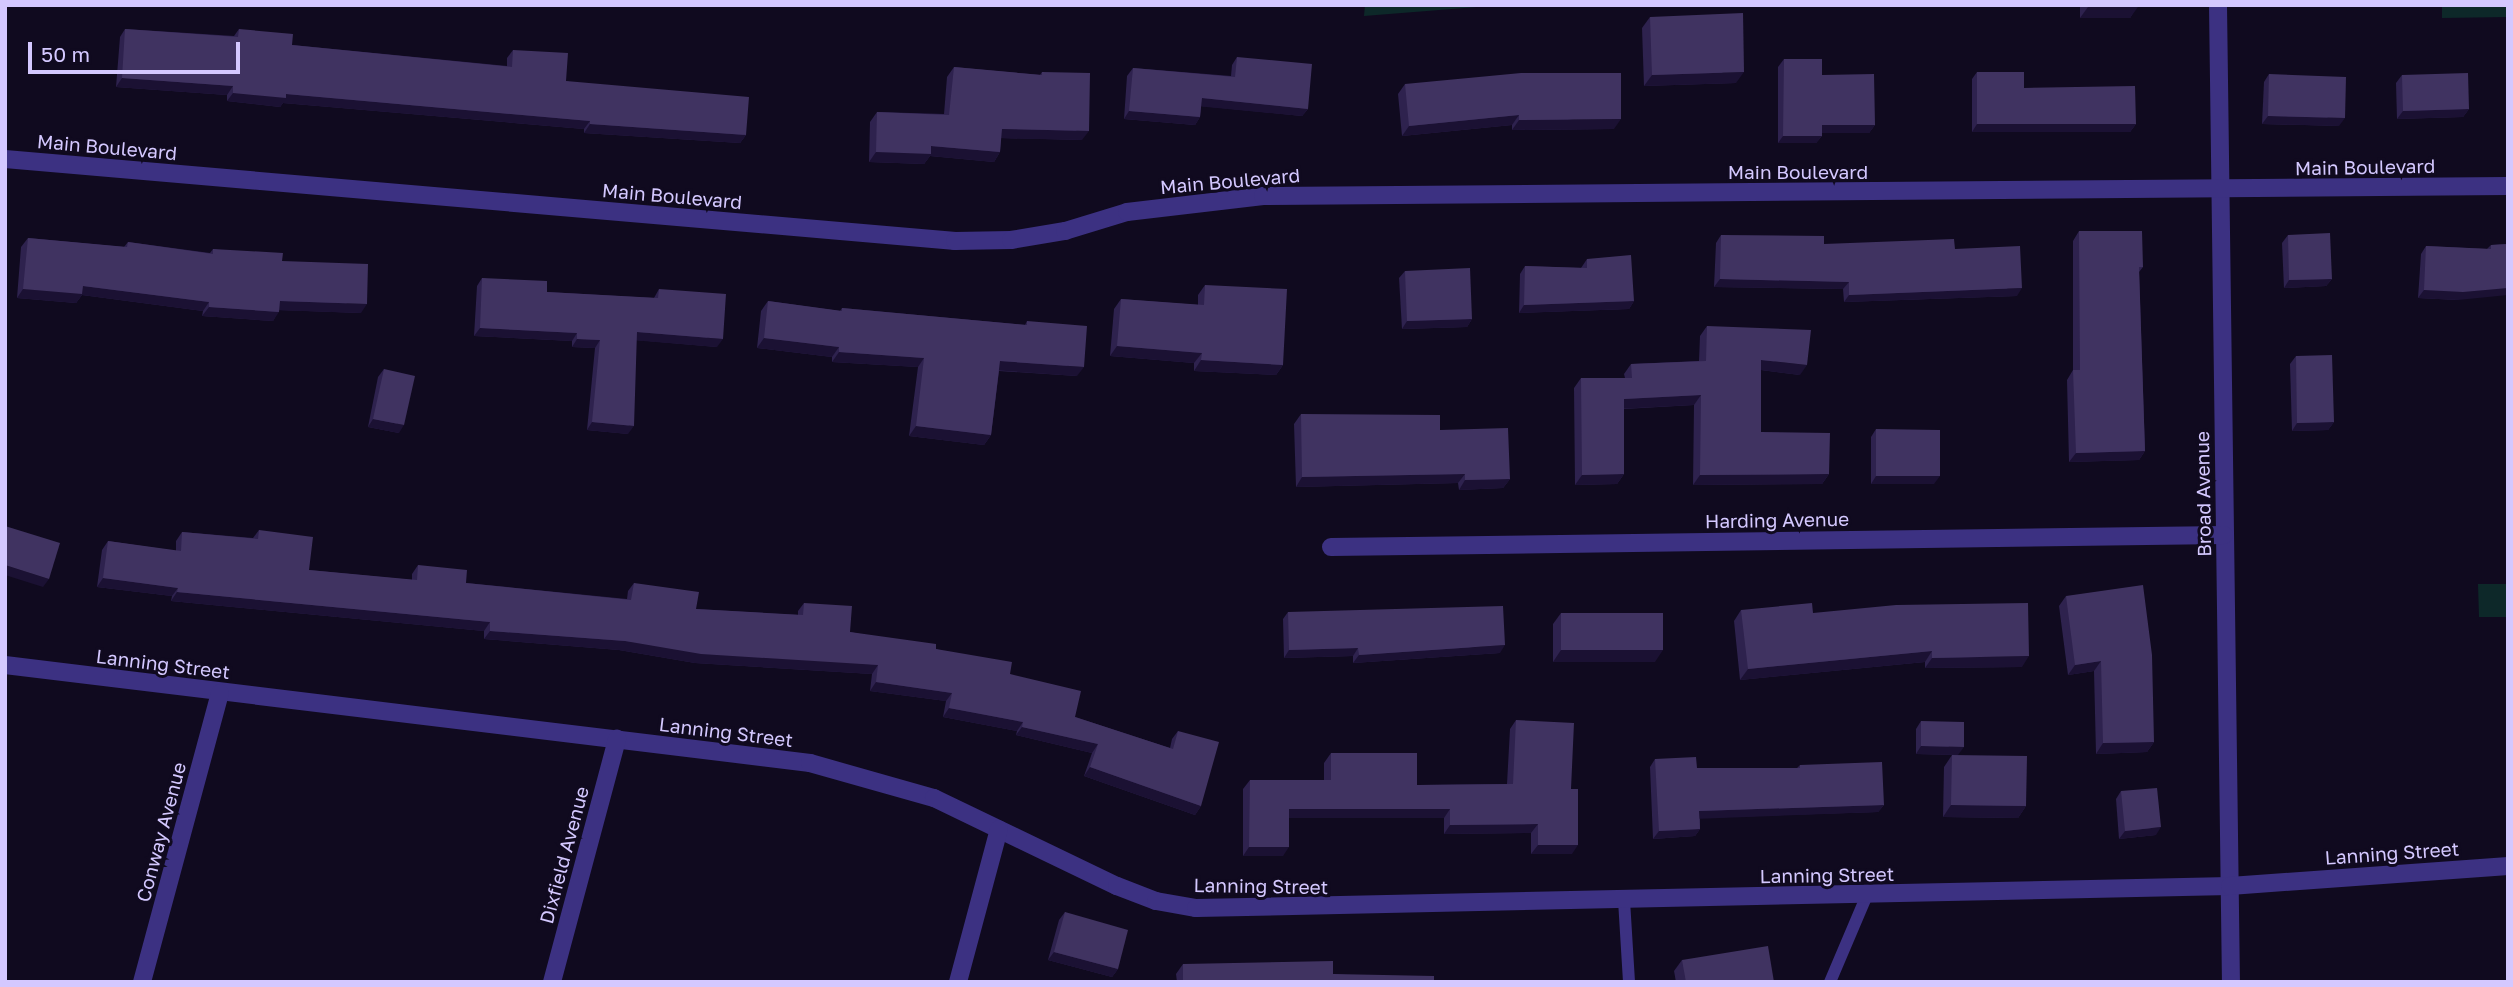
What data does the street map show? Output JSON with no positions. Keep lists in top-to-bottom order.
{
  "streets": {
    "street": [
      "Main Boulevard",
      "Broad Avenue",
      "Harding Avenue",
      "Lanning Street",
      "Conway Avenue",
      "Dixfield Avenue"
    ]
  },
  "crossings": [
    ["Main Boulevard", "Broad Avenue"],
    ["Broad Avenue", "Harding Avenue"],
    ["Broad Avenue", "Lanning Street"],
    ["Lanning Street", "Conway Avenue"],
    ["Lanning Street", "Dixfield Avenue"]
  ],
  "scale_bar": "50 m"
}
